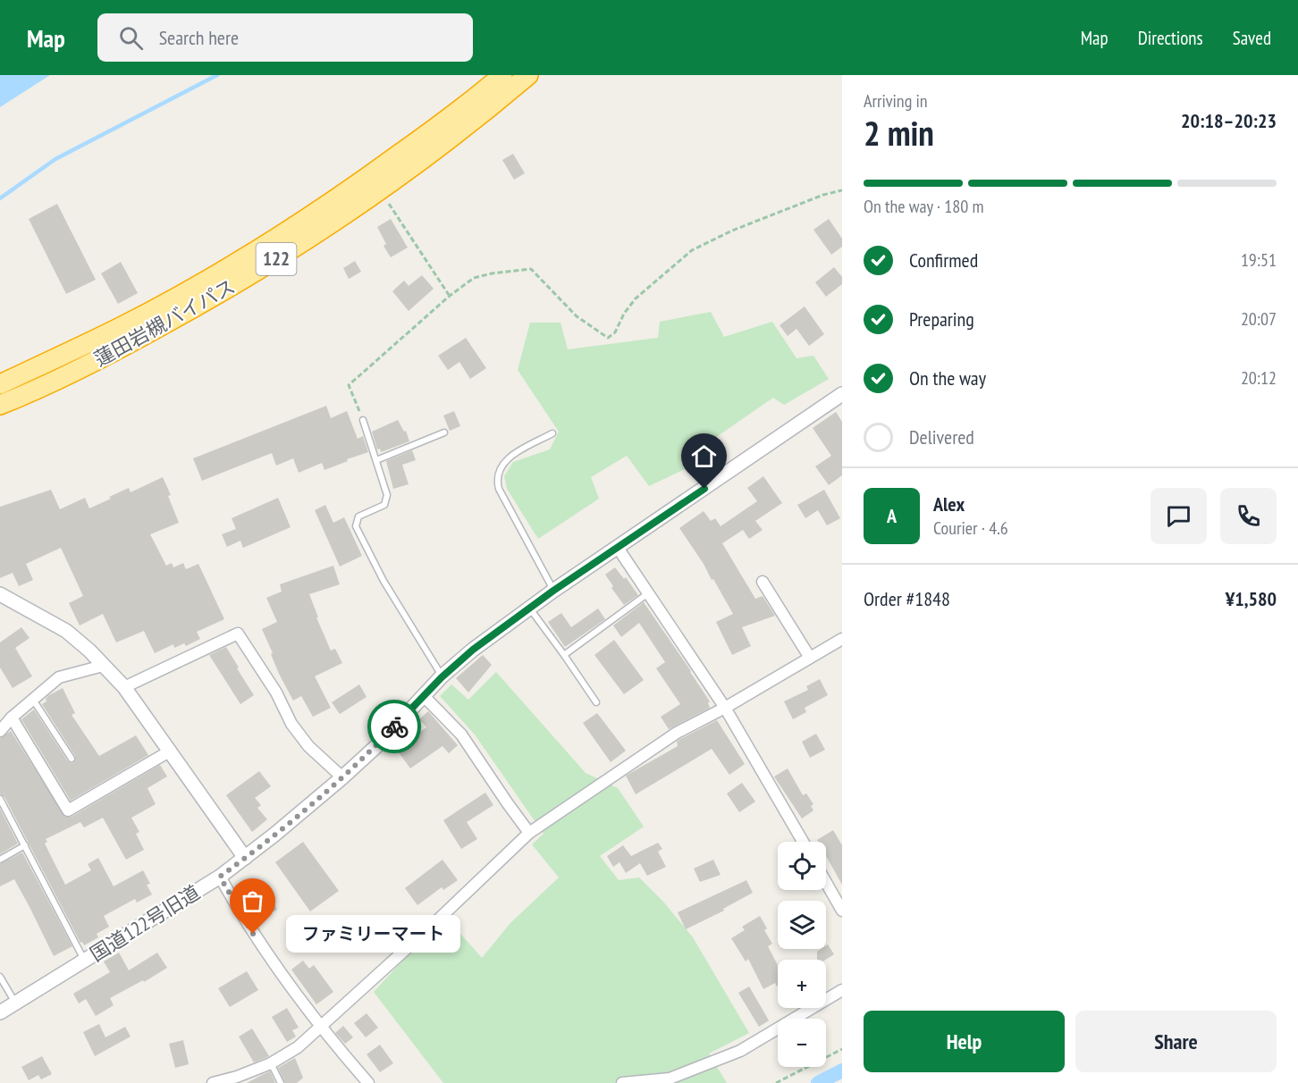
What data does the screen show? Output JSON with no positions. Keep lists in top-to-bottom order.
{
  "streets": {
    "highway": ["122", "蓮田岩槻バイパス"],
    "street": ["国道122号旧道"]
  },
  "places": ["ファミリーマート"],
  "page": {
    "header": "Map",
    "search": "Search here",
    "nav": ["Map", "Directions", "Saved"],
    "heading": ["2 min", "Arriving in", "20:18–20:23"],
    "panel": [
      "Alex",
      "Courier · 4.6",
      "Order #1848",
      "¥1,580"
    ],
    "bar": "On the way · 180 m",
    "list": [
      ["Confirmed", "19:51"],
      ["Preparing", "20:07"],
      ["On the way", "20:12"],
      "Delivered"
    ],
    "round": "A",
    "map_buttons": ["+", "−"],
    "bubble": "ファミリーマート",
    "buttons": ["Help", "Share"]
  }
}
